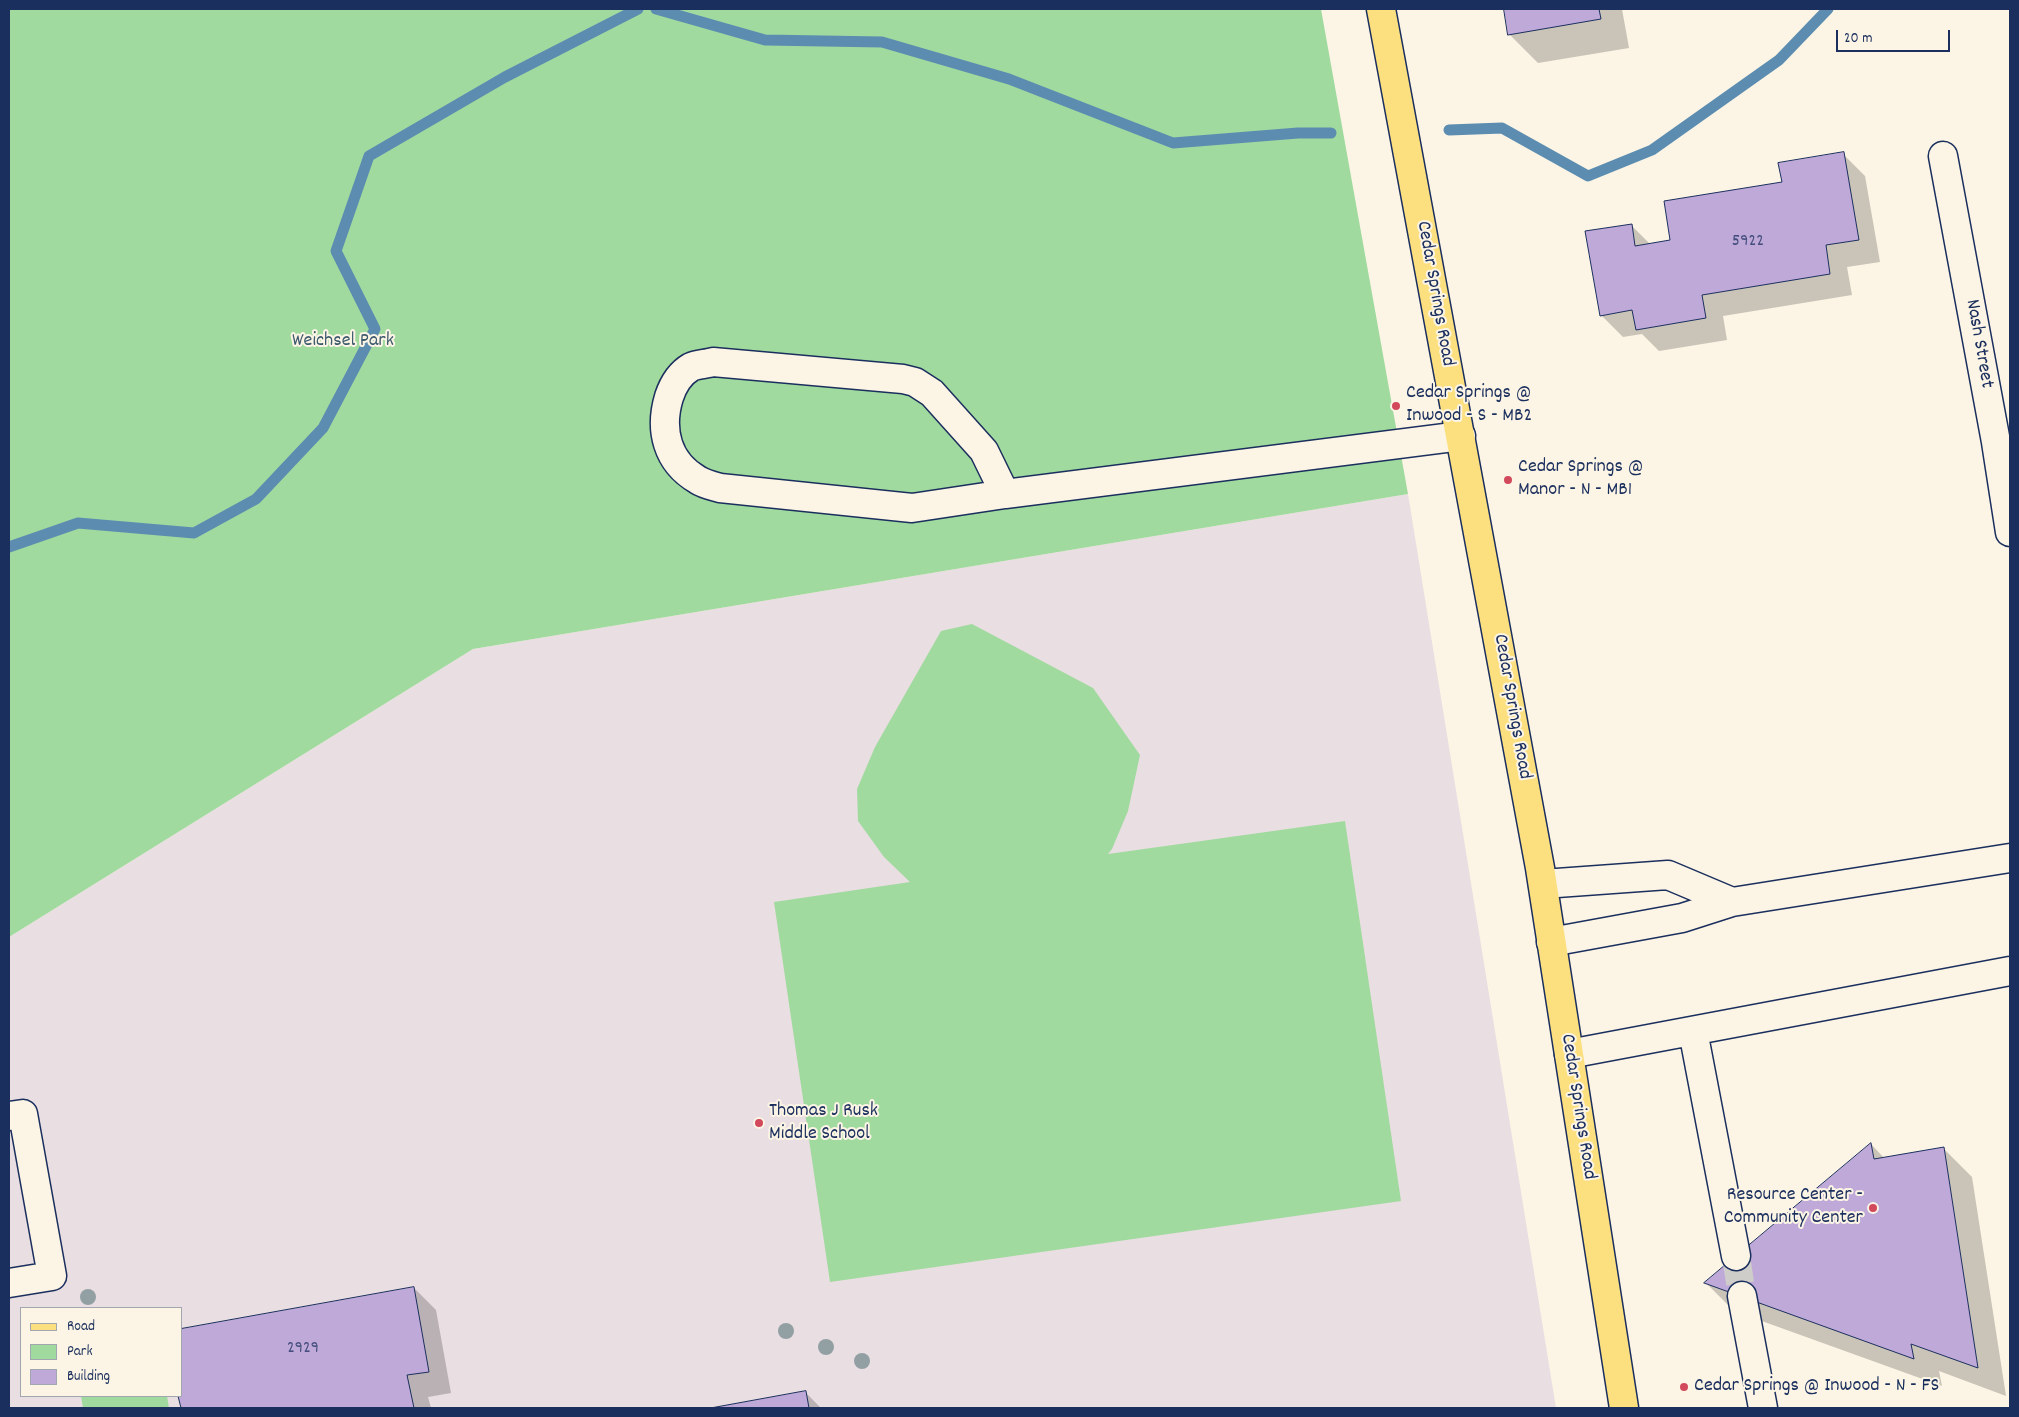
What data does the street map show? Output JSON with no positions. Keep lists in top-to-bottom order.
{
  "streets": {
    "main road": ["Cedar Springs Road"],
    "street": ["Nash Street"]
  },
  "parks": ["Weichsel Park"],
  "places": [
    "Cedar Springs @ Inwood - S - MB2",
    "Cedar Springs @ Manor - N - MB1",
    "Thomas J Rusk Middle School",
    "Resource Center - Community Center",
    "Cedar Springs @ Inwood - N - FS"
  ],
  "house_numbers": ["5922", "2929"],
  "legend": ["Road", "Park", "Building"],
  "scale_bar": "20 m"
}
